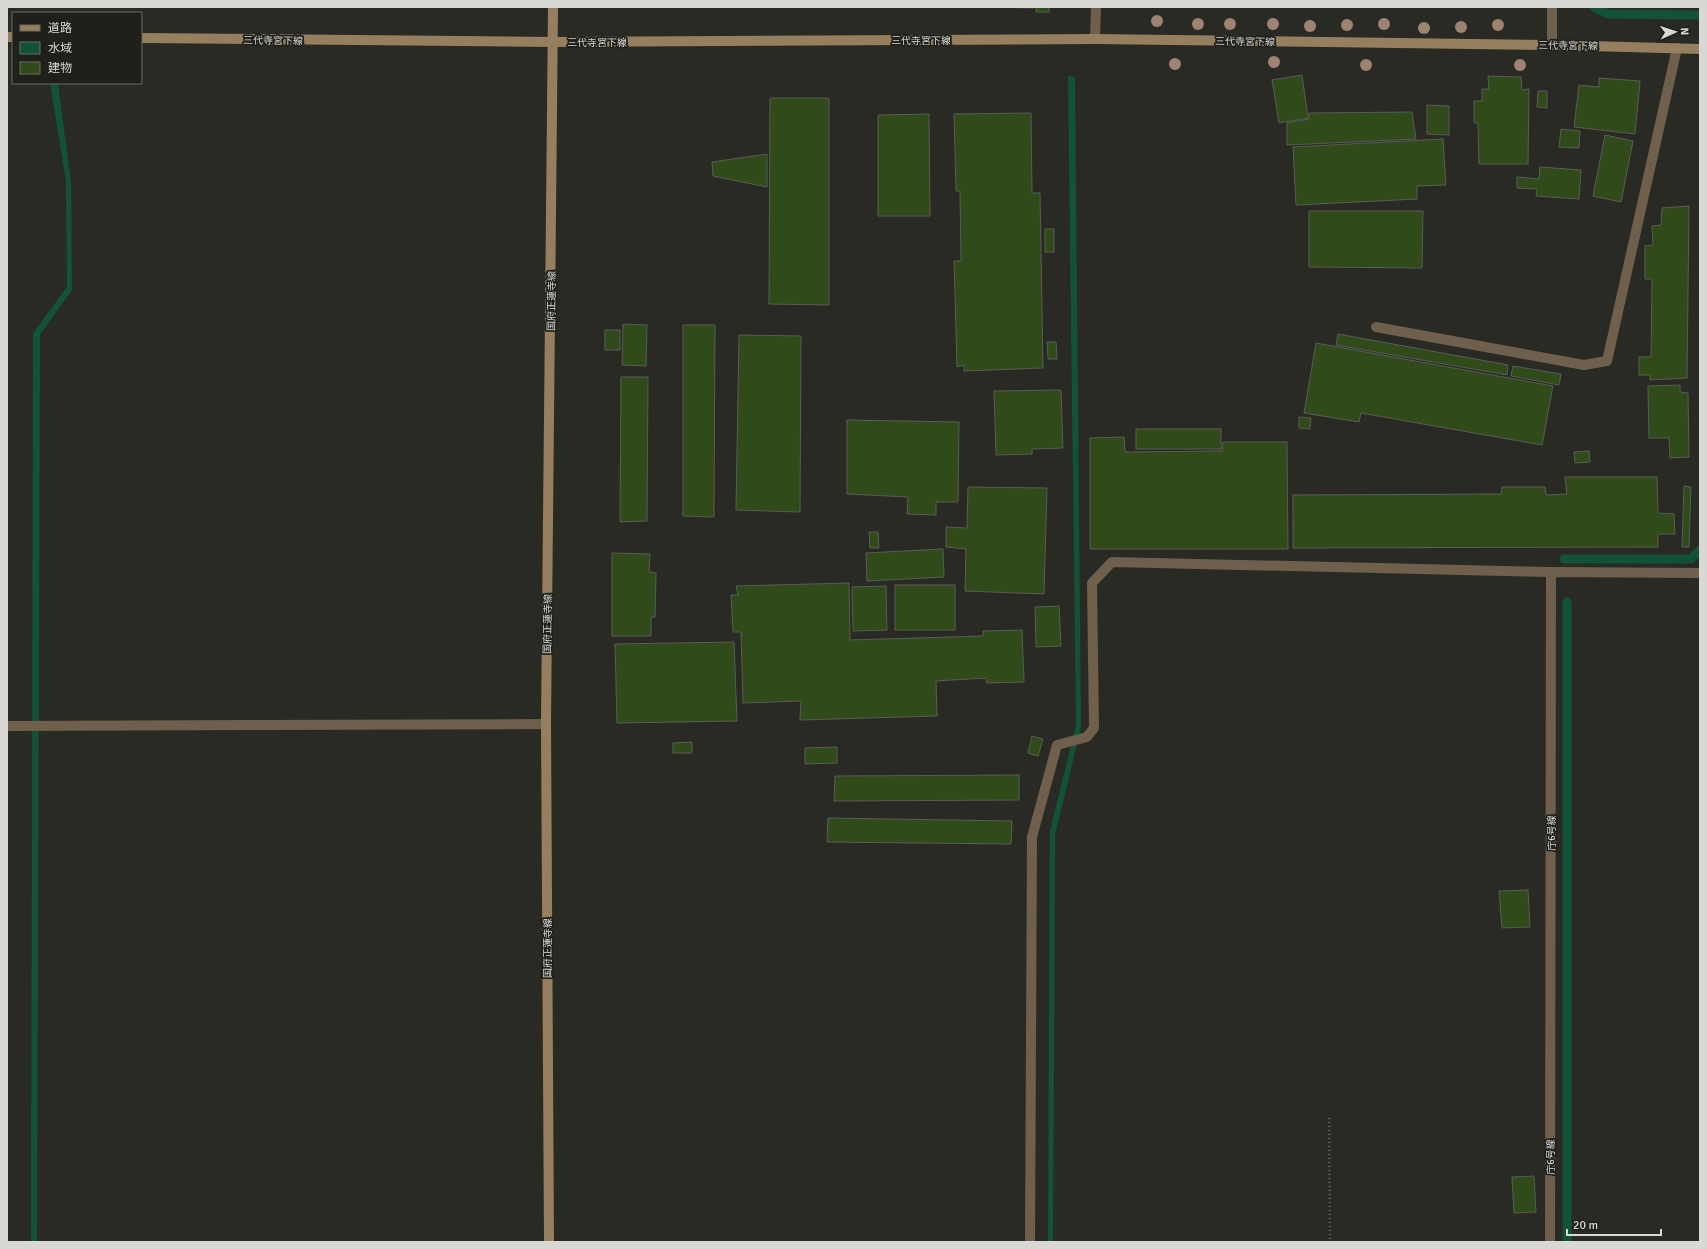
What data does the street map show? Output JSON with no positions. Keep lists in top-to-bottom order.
{
  "streets": {
    "main road": ["三代寺宮下線", "国府正蓮寺線"],
    "street": ["庁6号線"]
  },
  "crossings": [
    ["三代寺宮下線", "国府正蓮寺線"]
  ],
  "legend": ["道路", "水域", "建物"],
  "scale_bar": "20 m",
  "north": "right"
}
